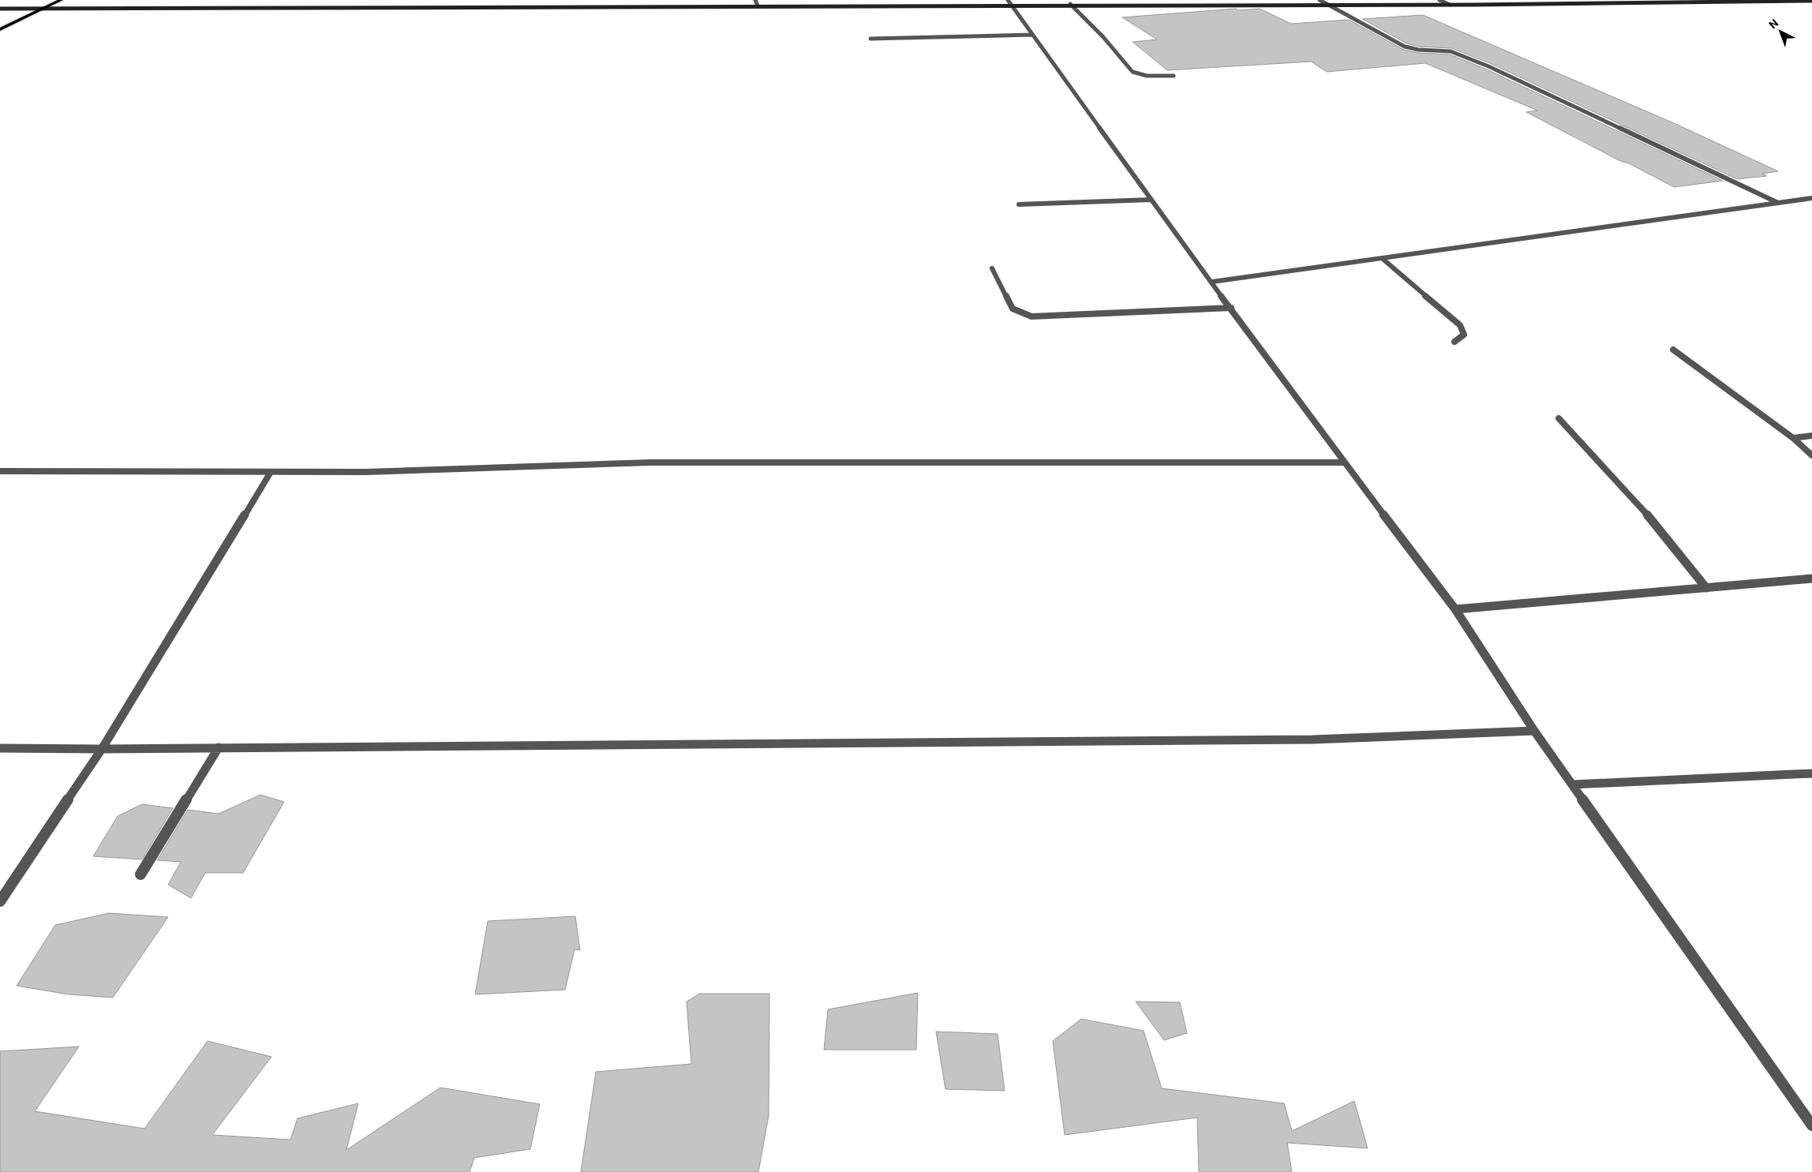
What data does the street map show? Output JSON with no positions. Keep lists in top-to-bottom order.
{
  "north": "top left"
}
